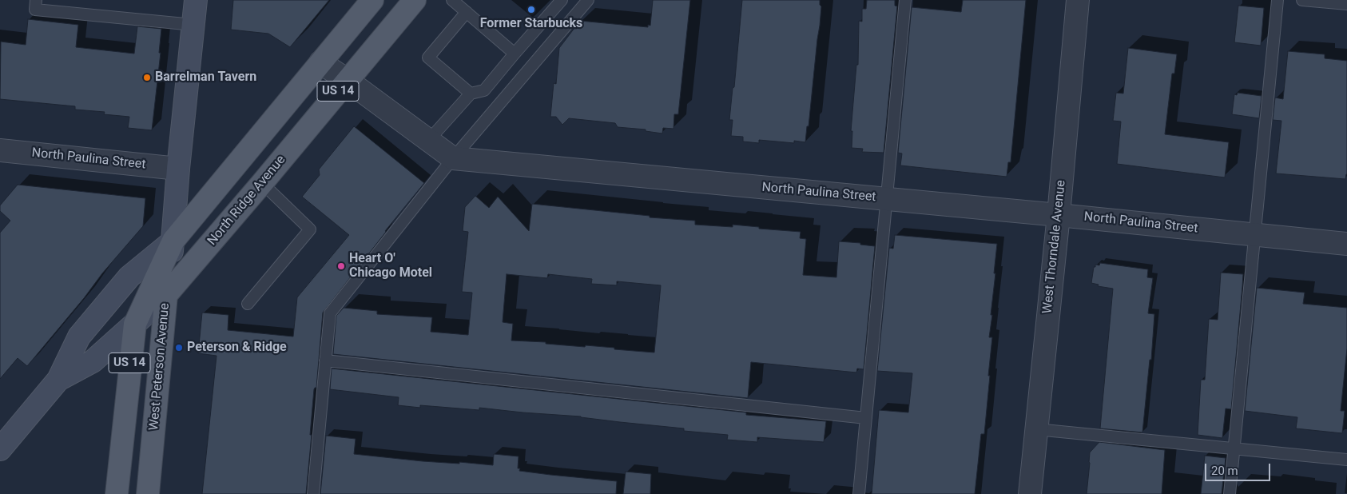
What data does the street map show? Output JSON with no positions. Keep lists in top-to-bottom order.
{
  "streets": {
    "main road": ["US 14", "North Ridge Avenue", "West Peterson Avenue"],
    "street": ["North Paulina Street", "West Thorndale Avenue"]
  },
  "crossings": [
    ["North Paulina Street", "West Thorndale Avenue"],
    ["North Paulina Street", "West Peterson Avenue"],
    ["North Ridge Avenue", "West Peterson Avenue"]
  ],
  "places": [
    "Former Starbucks",
    "Barrelman Tavern",
    "Heart O' Chicago Motel",
    "Peterson & Ridge"
  ],
  "scale_bar": "20 m"
}
